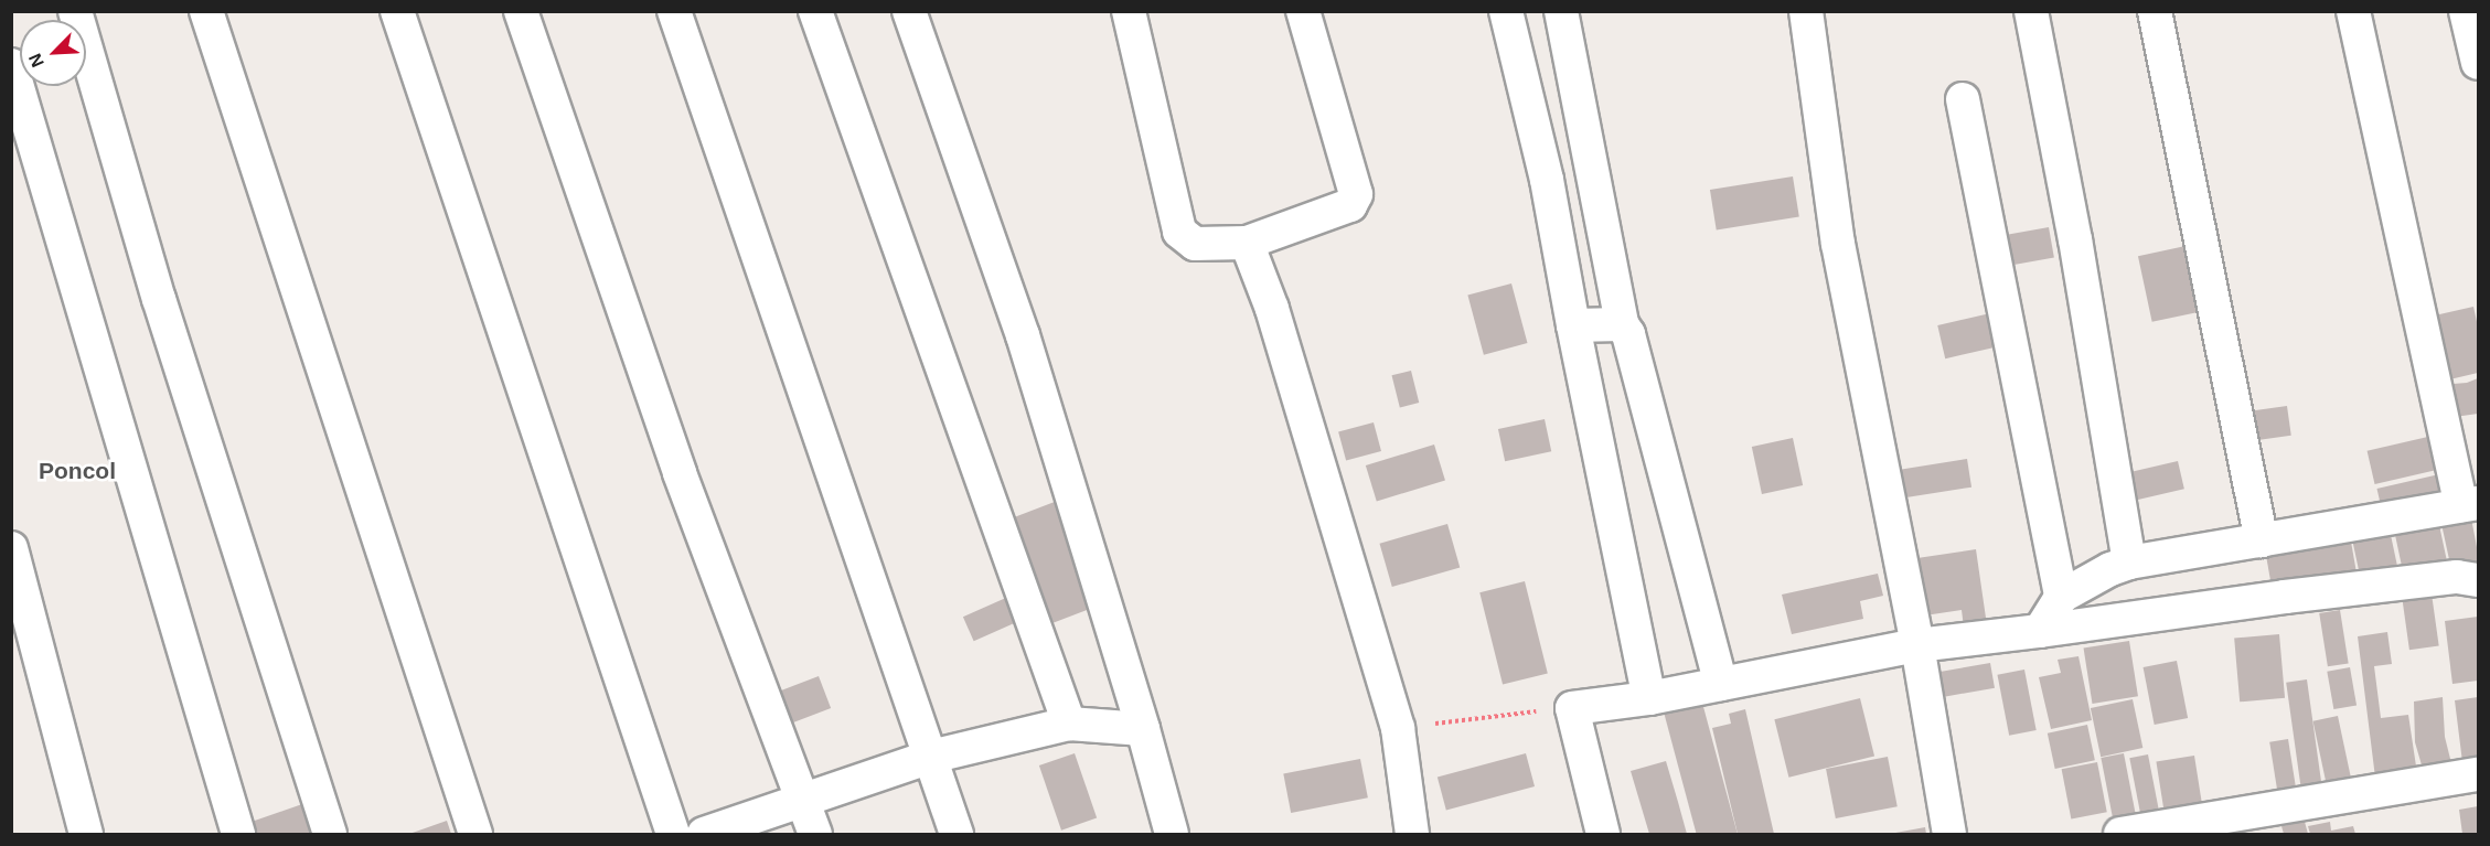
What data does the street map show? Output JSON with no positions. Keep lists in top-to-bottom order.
{
  "districts": ["Poncol"],
  "north": "bottom left"
}
